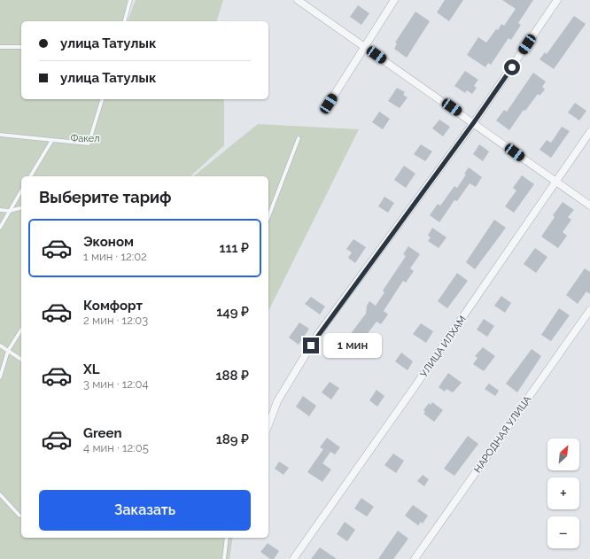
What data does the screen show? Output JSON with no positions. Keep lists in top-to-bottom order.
{
  "streets": {
    "street": ["УЛИЦА ИЛХАМ", "НАРОДНАЯ УЛИЦА"]
  },
  "parks": ["Факел"],
  "north": "top right",
  "page": {
    "banner": ["улица Татулык", "улица Татулык"],
    "heading": "Выберите тариф",
    "list": [
      {
        "name": "Эконом",
        "note": "1 мин · 12:02",
        "value": "111 ₽"
      },
      {
        "name": "Комфорт",
        "note": "2 мин · 12:03",
        "value": "149 ₽"
      },
      {
        "name": "XL",
        "note": "3 мин · 12:04",
        "value": "188 ₽"
      },
      {
        "name": "Green",
        "note": "4 мин · 12:05",
        "value": "189 ₽"
      }
    ],
    "bubble": "1 мин",
    "map_buttons": ["+", "−"],
    "buttons": "Заказать"
  }
}
